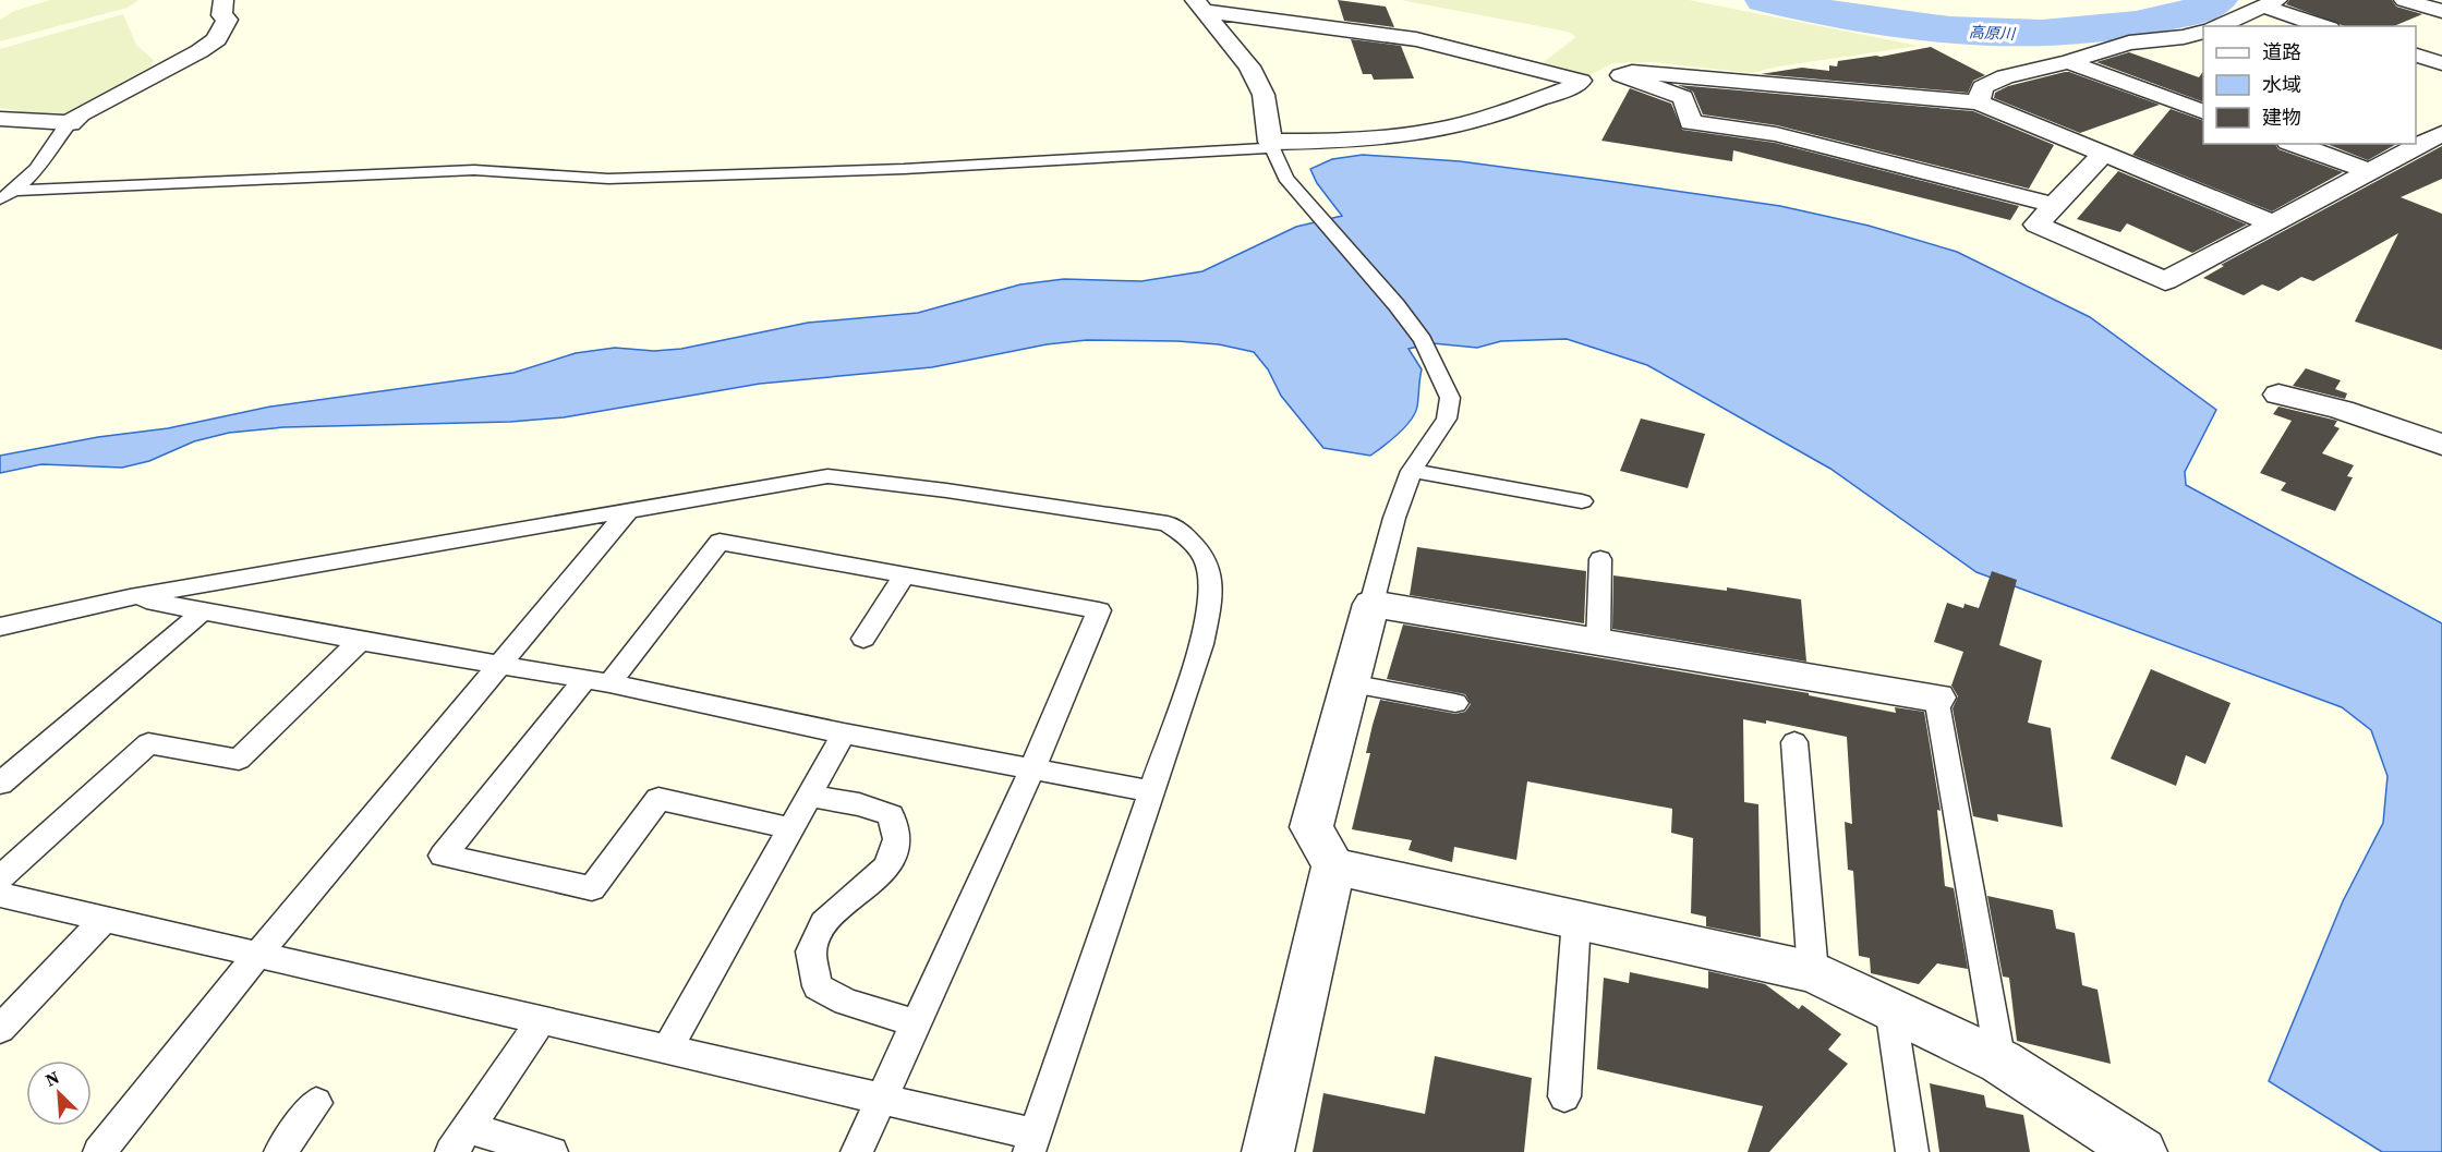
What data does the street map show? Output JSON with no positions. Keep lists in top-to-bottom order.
{
  "water": ["高原川"],
  "legend": ["道路", "水域", "建物"],
  "north": "top left"
}
